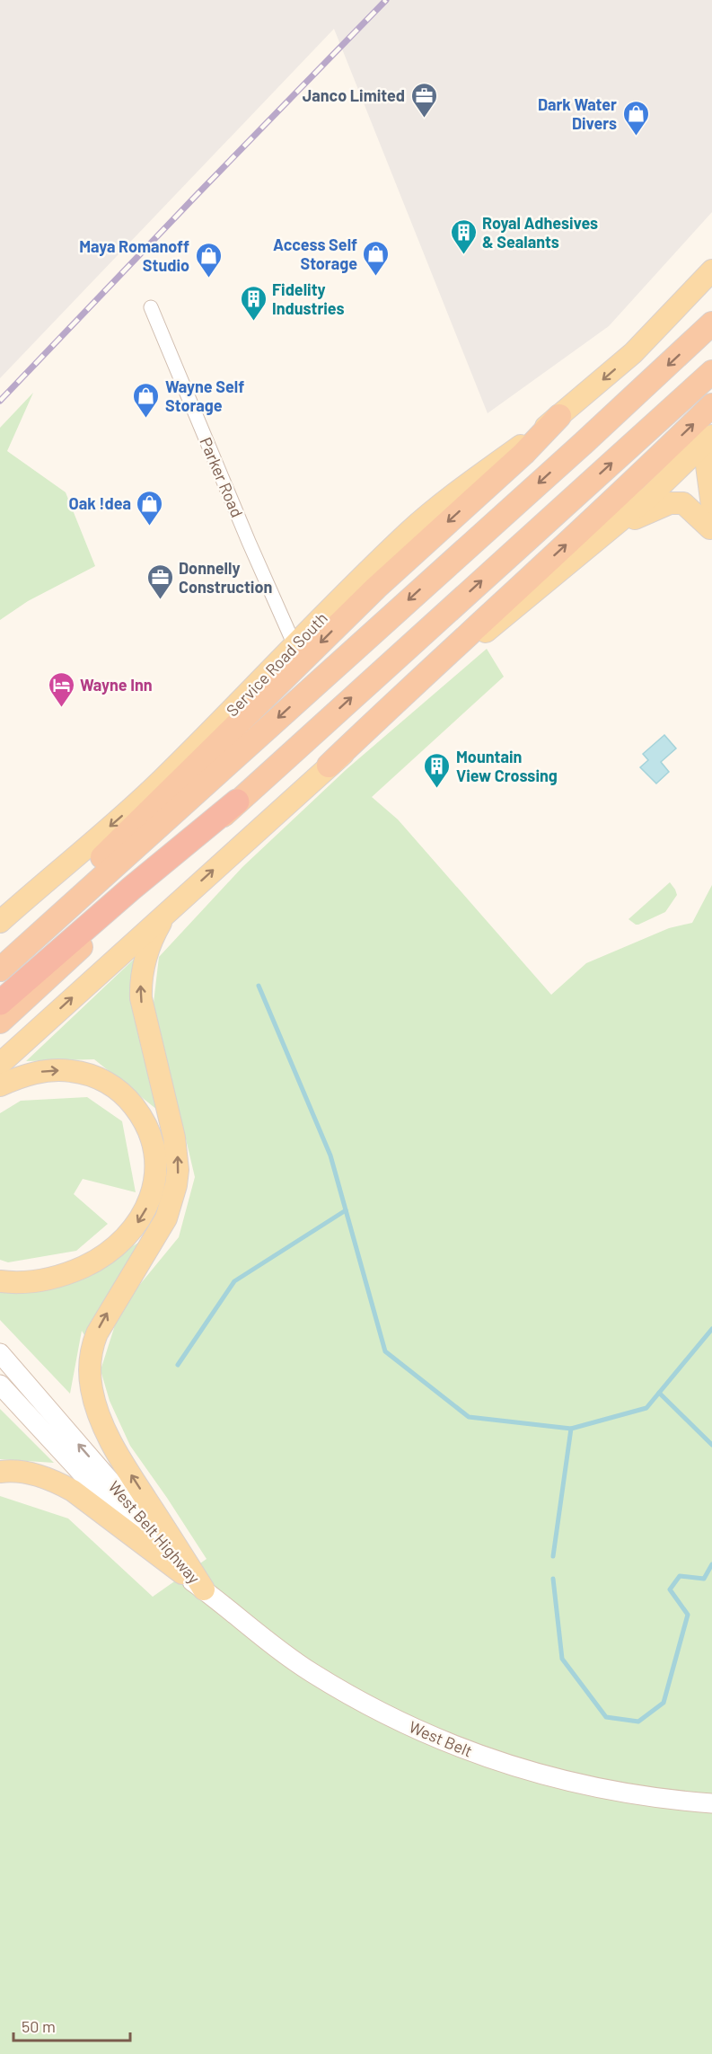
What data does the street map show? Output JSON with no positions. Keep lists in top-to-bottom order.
{
  "streets": {
    "main road": ["Service Road South", "West Belt Highway", "West Belt"],
    "street": ["Parker Road"]
  },
  "crossings": [
    ["Parker Road", "Service Road South"],
    ["West Belt Highway", "West Belt"]
  ],
  "places": {
    "office": ["Janco Limited", "Donnelly Construction"],
    "shop": [
      "Dark Water Divers",
      "Access Self Storage",
      "Maya Romanoff Studio",
      "Wayne Self Storage",
      "Oak !dea"
    ],
    "building": ["Royal Adhesives & Sealants", "Fidelity Industries", "Mountain View Crossing"],
    "hotel": ["Wayne Inn"]
  },
  "scale_bar": "50 m"
}
